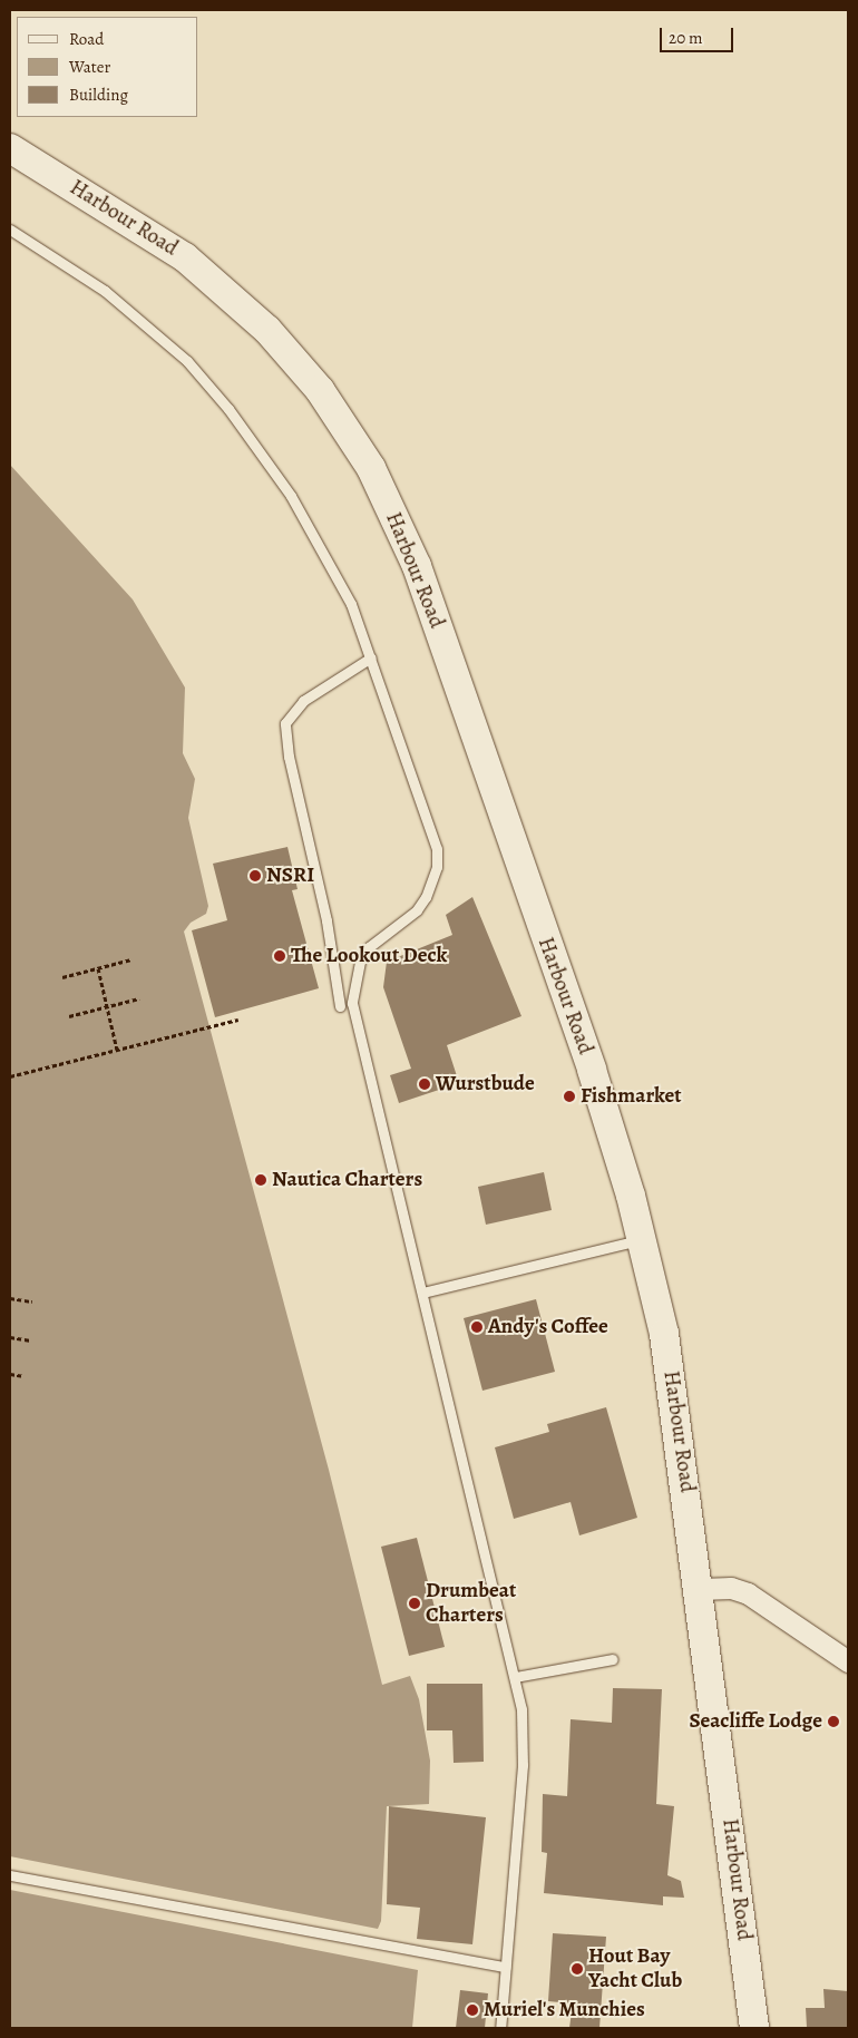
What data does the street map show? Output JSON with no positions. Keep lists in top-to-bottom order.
{
  "streets": {
    "street": ["Harbour Road"]
  },
  "places": [
    "NSRI",
    "The Lookout Deck",
    "Wurstbude",
    "Fishmarket",
    "Nautica Charters",
    "Andy's Coffee",
    "Drumbeat Charters",
    "Seacliffe Lodge",
    "Hout Bay Yacht Club",
    "Muriel's Munchies"
  ],
  "legend": ["Road", "Water", "Building"],
  "scale_bar": "20 m"
}
